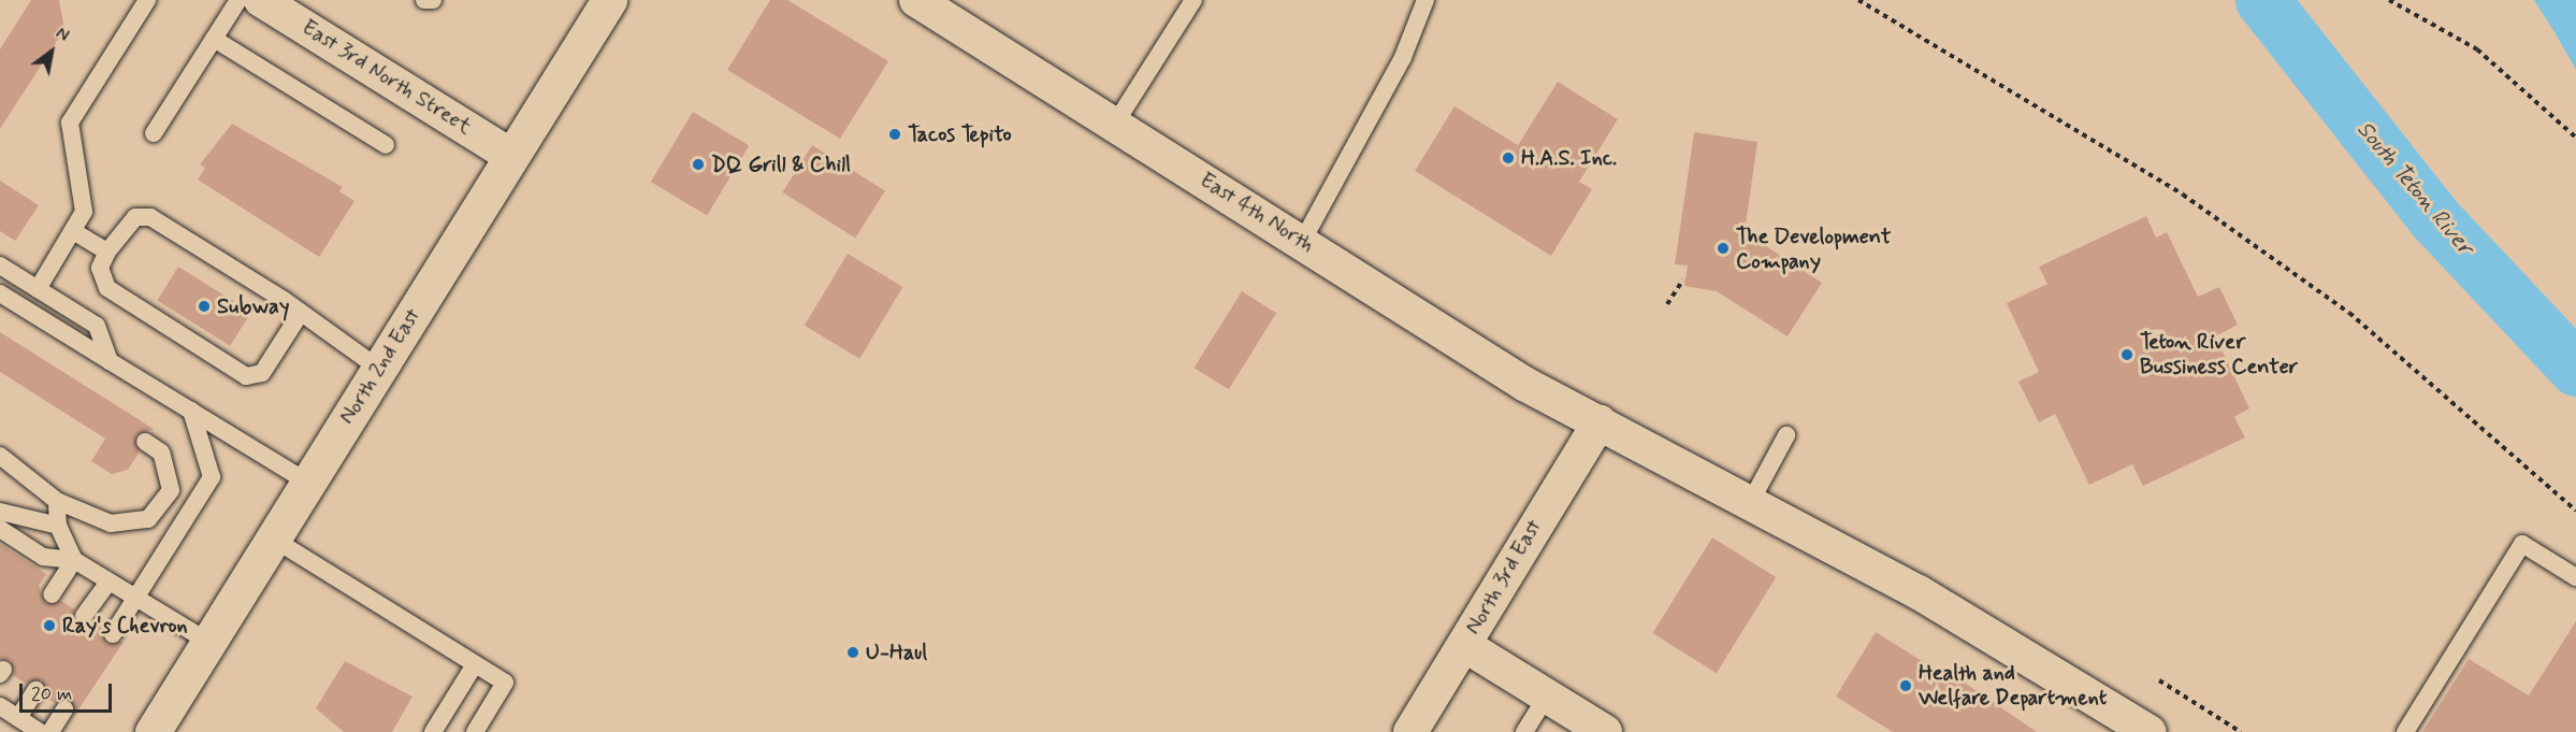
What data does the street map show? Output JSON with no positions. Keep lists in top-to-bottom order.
{
  "streets": {
    "main road": ["North 2nd East"],
    "street": ["East 3rd North Street", "East 4th North", "North 3rd East"]
  },
  "crossings": [
    ["East 3rd North Street", "North 2nd East"],
    ["East 4th North", "North 3rd East"]
  ],
  "water": ["South Teton River"],
  "places": [
    "Tacos Tepito",
    "H.A.S. Inc.",
    "DQ Grill & Chill",
    "The Development Company",
    "Subway",
    "Teton River Bussiness Center",
    "Ray's Chevron",
    "U-Haul",
    "Health and Welfare Department"
  ],
  "scale_bar": "20 m",
  "north": "top right"
}
